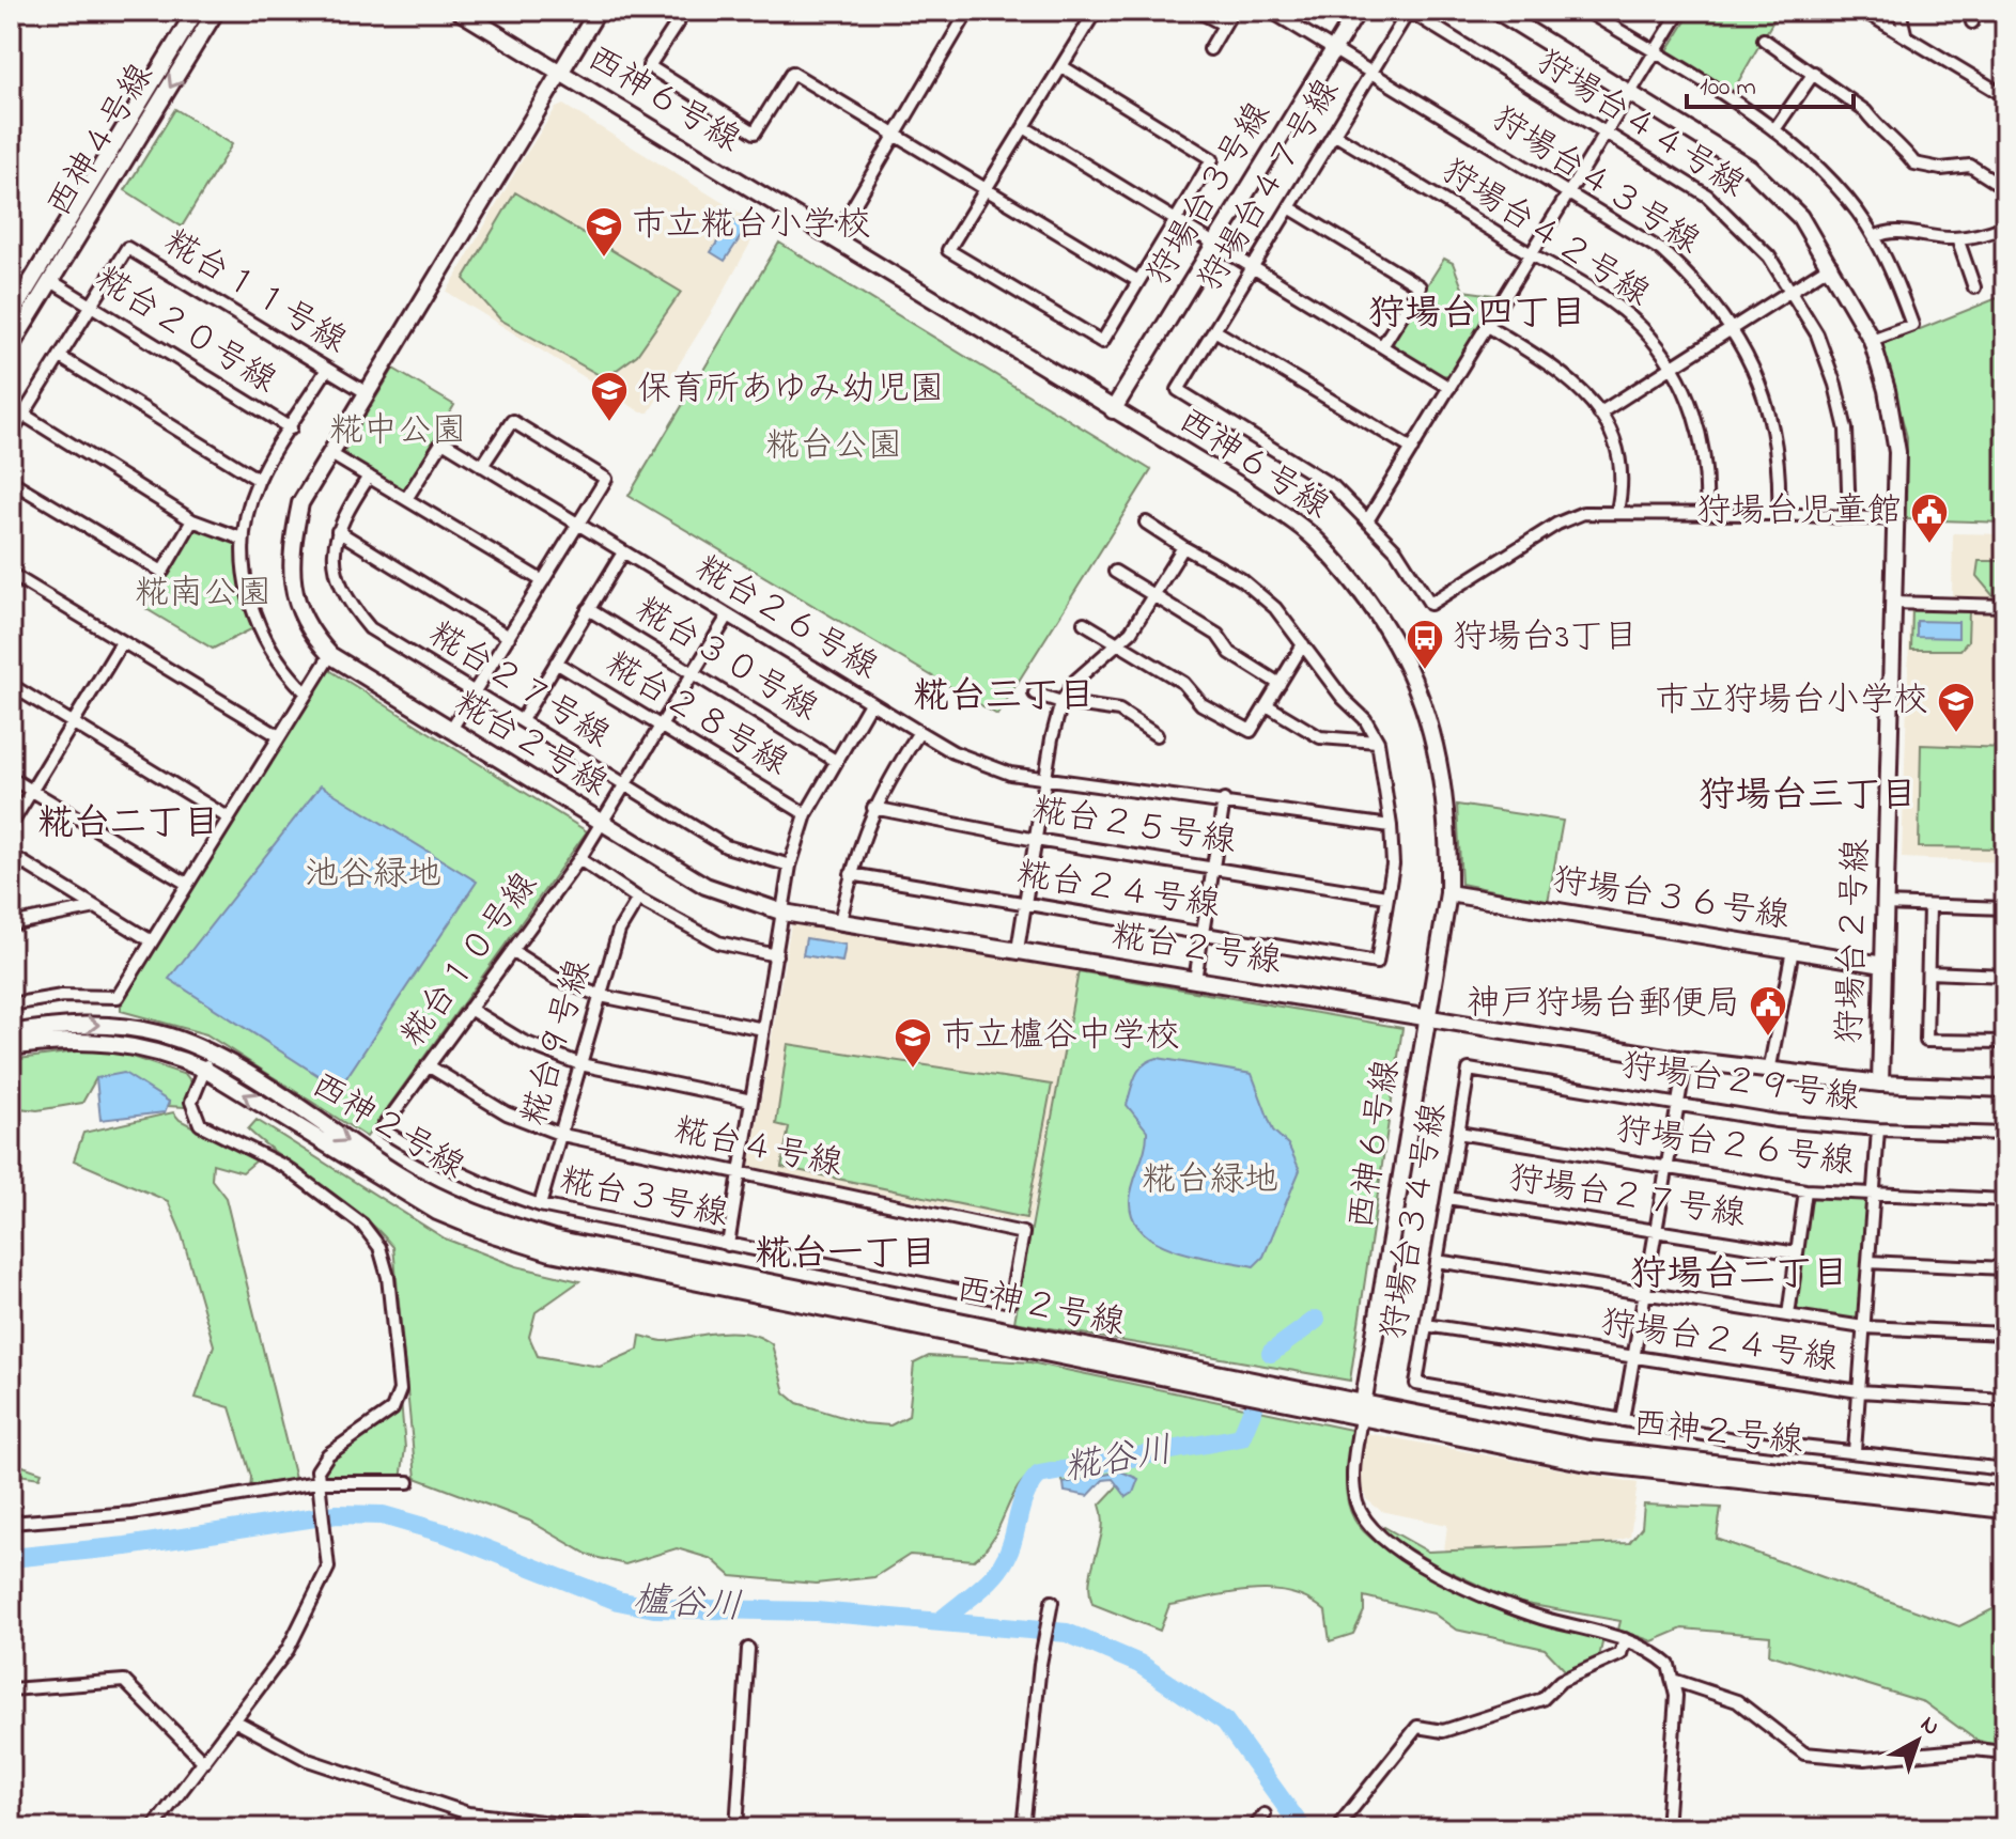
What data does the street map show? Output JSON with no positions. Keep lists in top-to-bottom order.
{
  "streets": {
    "street": [
      "西神６号線",
      "狩場台４４号線",
      "西神４号線",
      "狩場台４３号線",
      "狩場台４７号線",
      "狩場台３号線",
      "狩場台４２号線",
      "糀台１１号線",
      "糀台２０号線",
      "糀台２６号線",
      "糀台３０号線",
      "糀台２７号線",
      "糀台２８号線",
      "糀台２号線",
      "糀台２５号線",
      "糀台２４号線",
      "狩場台３６号線",
      "狩場台２号線",
      "糀台１０号線",
      "糀台９号線",
      "狩場台２９号線",
      "西神２号線",
      "狩場台２６号線",
      "糀台４号線",
      "狩場台２７号線",
      "糀台３号線",
      "狩場台３４号線",
      "狩場台２４号線"
    ]
  },
  "crossings": [
    ["西神６号線", "狩場台３号線"],
    ["西神６号線", "糀台２号線"],
    ["西神６号線", "狩場台３６号線"],
    ["西神６号線", "西神２号線"],
    ["狩場台４４号線", "狩場台４７号線"],
    ["西神４号線", "糀台２０号線"],
    ["狩場台４３号線", "狩場台４７号線"],
    ["狩場台４３号線", "狩場台３号線"],
    ["狩場台４７号線", "狩場台４２号線"],
    ["糀台１１号線", "糀台２０号線"],
    ["糀台１１号線", "糀台２号線"],
    ["糀台２６号線", "糀台１０号線"],
    ["糀台３０号線", "糀台１０号線"],
    ["糀台２７号線", "糀台１０号線"],
    ["糀台２８号線", "糀台１０号線"],
    ["糀台２号線", "狩場台２号線"],
    ["糀台２号線", "糀台１０号線"],
    ["糀台２５号線", "糀台２４号線"],
    ["狩場台３６号線", "狩場台２号線"],
    ["糀台１０号線", "糀台４号線"],
    ["糀台１０号線", "糀台３号線"],
    ["糀台９号線", "糀台４号線"],
    ["糀台９号線", "糀台３号線"],
    ["狩場台２９号線", "狩場台３４号線"],
    ["狩場台２６号線", "狩場台３４号線"],
    ["糀台４号線", "糀台３号線"],
    ["狩場台２７号線", "狩場台３４号線"],
    ["狩場台３４号線", "狩場台２４号線"]
  ],
  "districts": [
    "狩場台四丁目",
    "糀台三丁目",
    "狩場台三丁目",
    "糀台二丁目",
    "糀台一丁目",
    "狩場台二丁目"
  ],
  "water": ["糀谷川", "櫨谷川"],
  "parks": [
    "糀中公園",
    "糀台公園",
    "糀南公園",
    "池谷緑地",
    "糀台緑地"
  ],
  "places": {
    "school or university": [
      "市立糀台小学校",
      "保育所あゆみ幼児園",
      "市立狩場台小学校",
      "市立櫨谷中学校"
    ],
    "public building": ["狩場台児童館", "神戸狩場台郵便局"],
    "bus stop": ["狩場台3丁目"]
  },
  "scale_bar": "100 m",
  "north": "top right"
}
